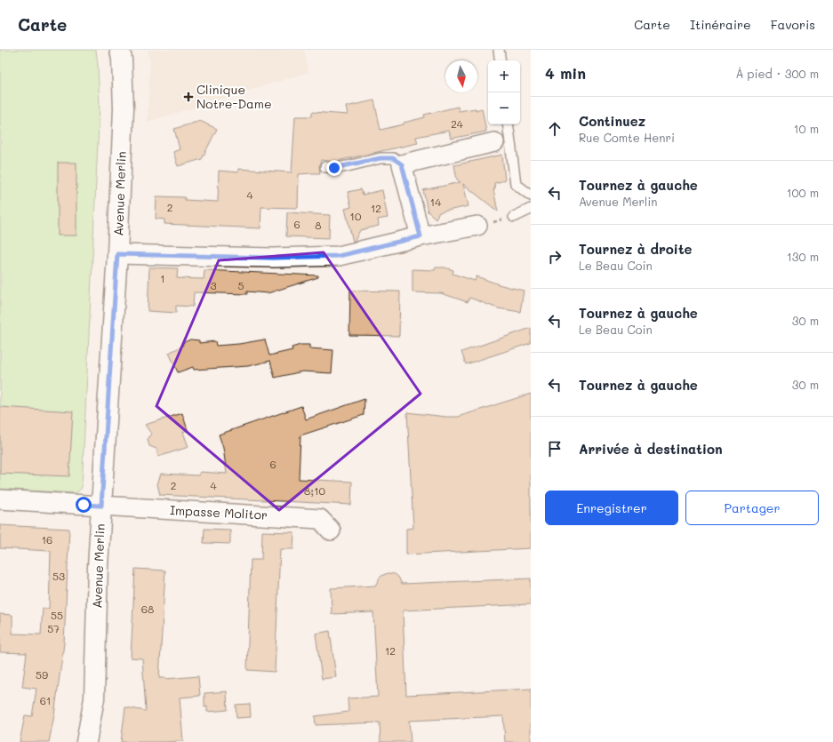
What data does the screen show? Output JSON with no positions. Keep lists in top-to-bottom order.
{
  "streets": {
    "street": ["Avenue Merlin", "Impasse Molitor"]
  },
  "crossings": [
    ["Avenue Merlin", "Impasse Molitor"]
  ],
  "places": {
    "health": ["Clinique Notre-Dame"]
  },
  "house_numbers": [
    "24",
    "4",
    "14",
    "2",
    "12",
    "10",
    "6",
    "8",
    "1",
    "3",
    "5",
    "6",
    "2",
    "4",
    "8;10",
    "16",
    "53",
    "68",
    "55",
    "57",
    "12",
    "59",
    "61"
  ],
  "north": "bottom",
  "page": {
    "header": "Carte",
    "nav": ["Carte", "Itinéraire", "Favoris"],
    "heading": ["4 min", "À pied · 300 m"],
    "map_buttons": ["+", "−"],
    "list": [
      ["Continuez", "Rue Comte Henri", "10 m"],
      ["Tournez à gauche", "Avenue Merlin", "100 m"],
      ["Tournez à droite", "Le Beau Coin", "130 m"],
      ["Tournez à gauche", "Le Beau Coin", "30 m"],
      ["Tournez à gauche", "30 m"],
      "Arrivée à destination"
    ],
    "buttons": ["Enregistrer", "Partager"]
  }
}
